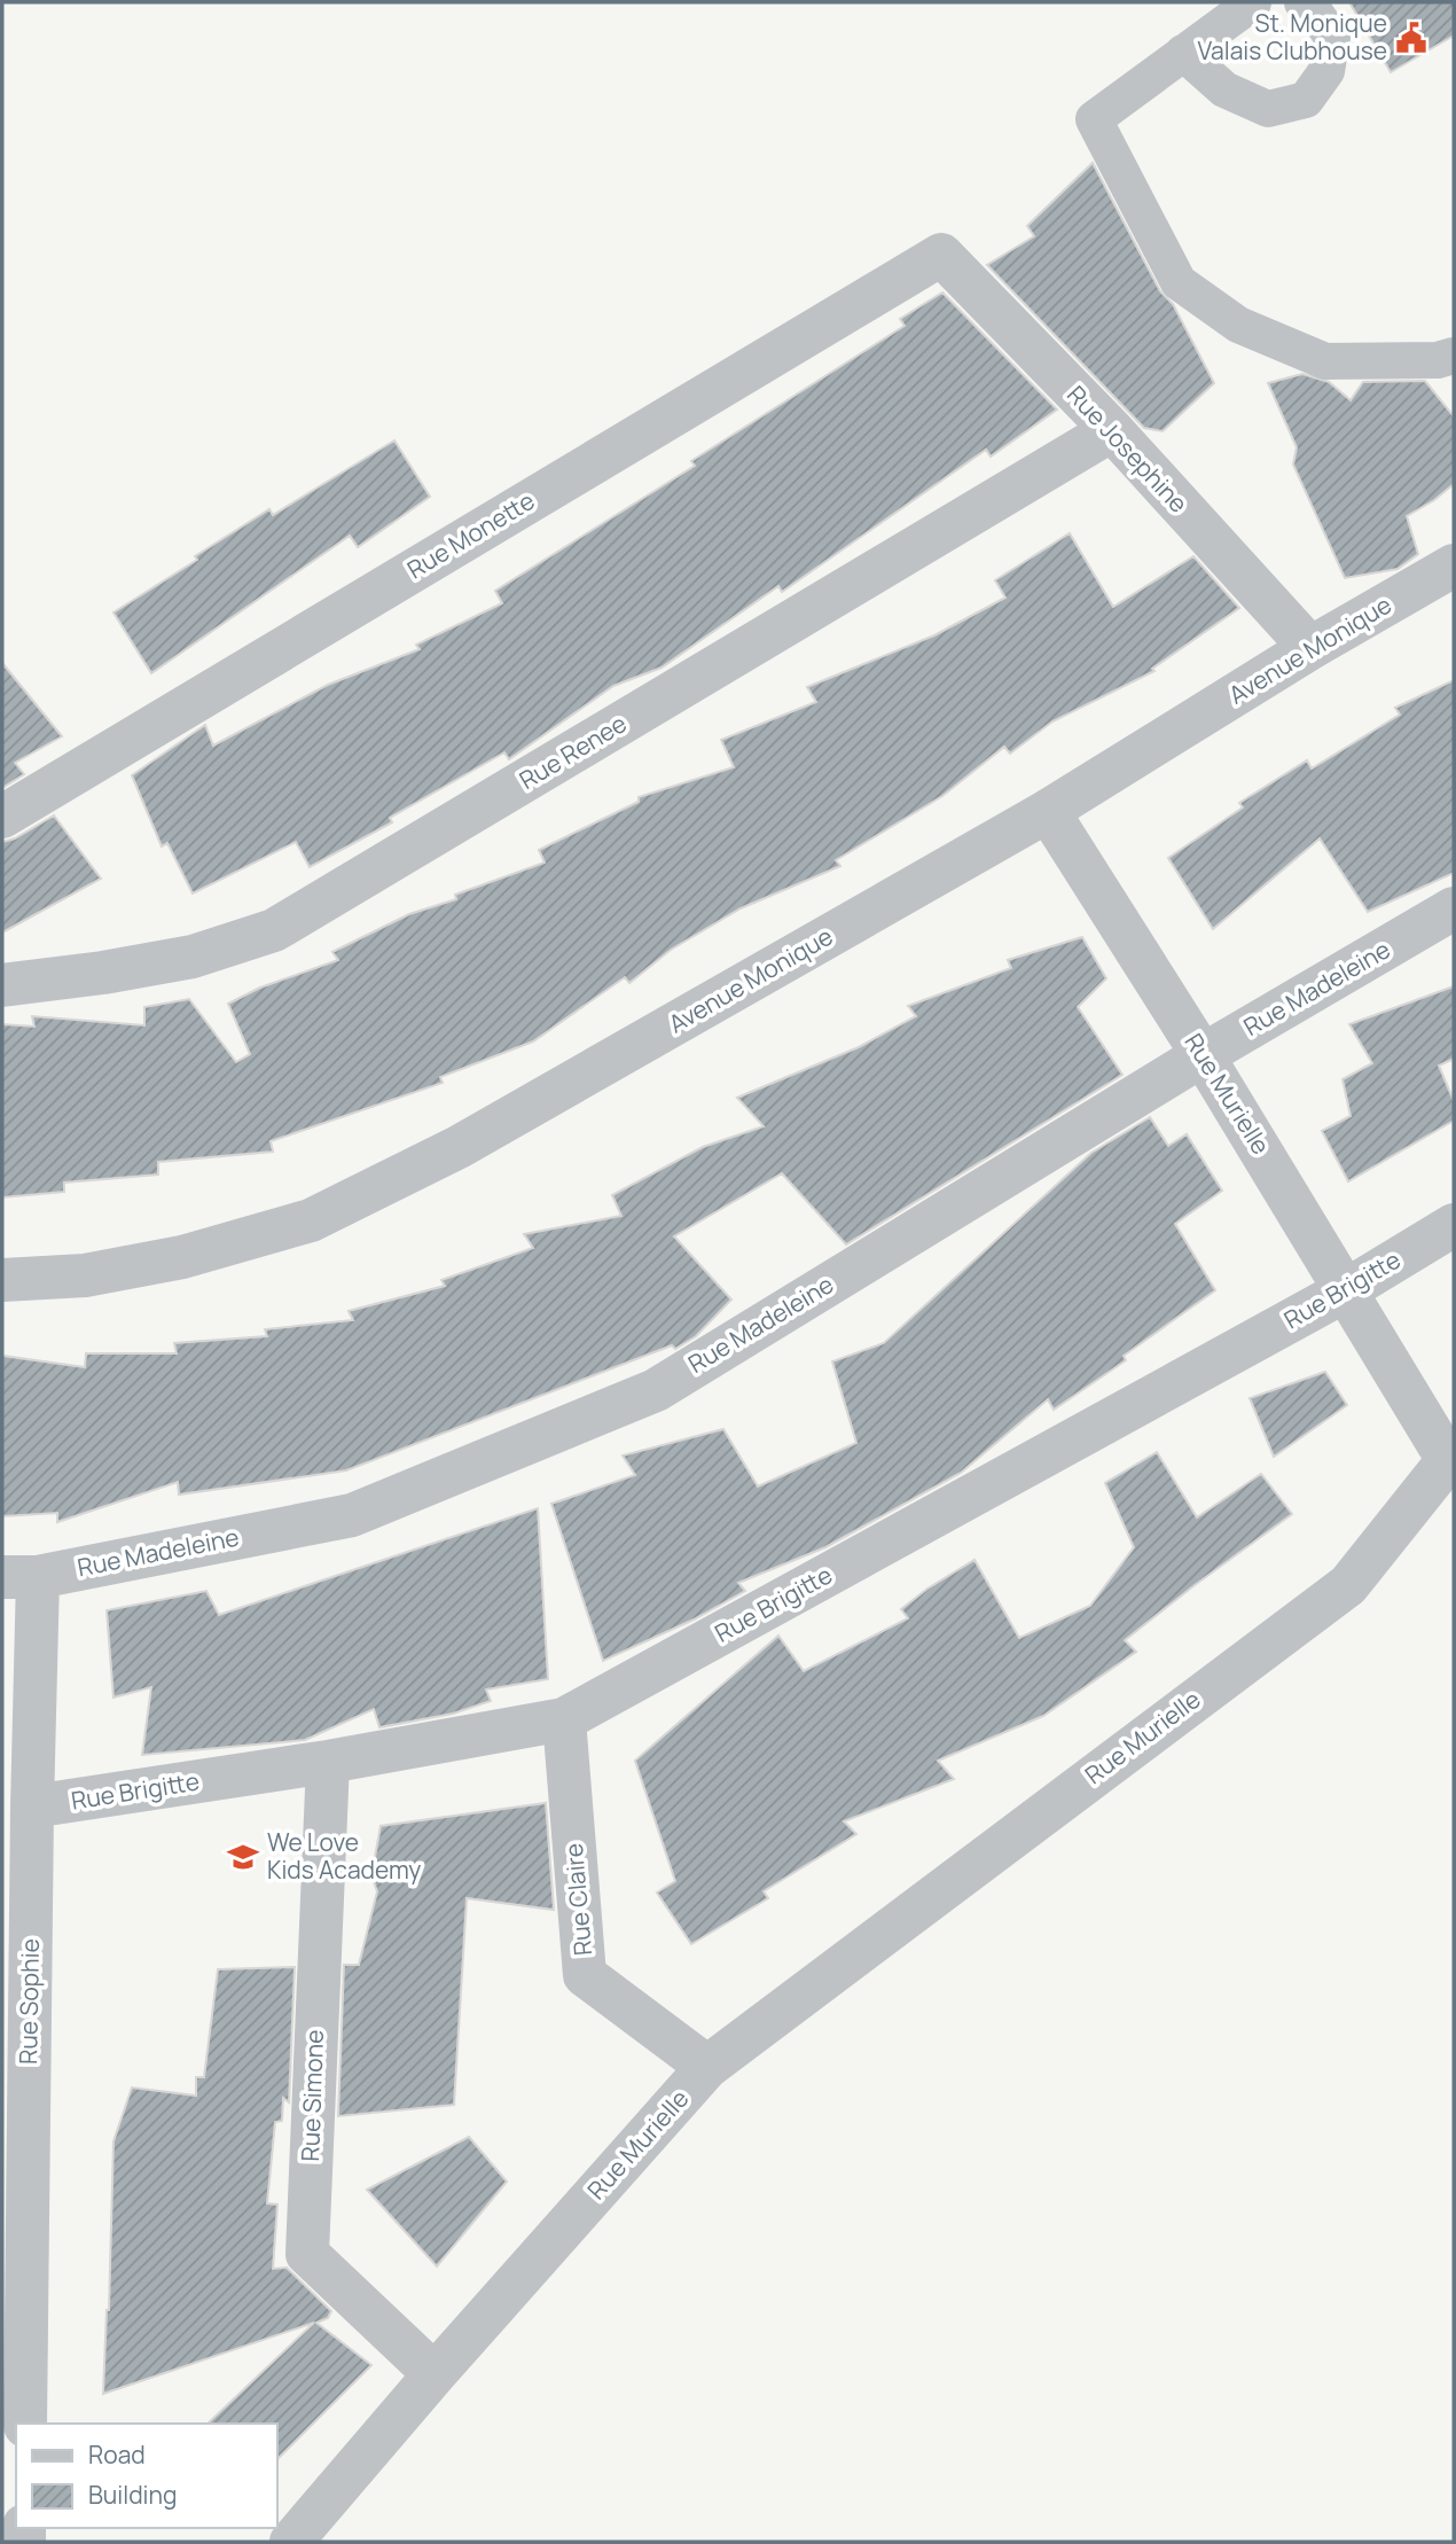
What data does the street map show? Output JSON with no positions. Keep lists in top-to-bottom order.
{
  "streets": {
    "street": [
      "Rue Josephine",
      "Rue Monette",
      "Avenue Monique",
      "Rue Renee",
      "Rue Madeleine",
      "Rue Murielle",
      "Rue Brigitte",
      "Rue Claire",
      "Rue Sophie",
      "Rue Simone"
    ]
  },
  "crossings": [
    ["Rue Josephine", "Rue Monette"],
    ["Rue Josephine", "Avenue Monique"],
    ["Rue Josephine", "Rue Renee"],
    ["Avenue Monique", "Rue Murielle"],
    ["Rue Madeleine", "Rue Murielle"],
    ["Rue Madeleine", "Rue Sophie"],
    ["Rue Murielle", "Rue Brigitte"],
    ["Rue Murielle", "Rue Claire"],
    ["Rue Murielle", "Rue Simone"],
    ["Rue Brigitte", "Rue Claire"],
    ["Rue Brigitte", "Rue Sophie"],
    ["Rue Brigitte", "Rue Simone"]
  ],
  "places": {
    "public building": ["St. Monique Valais Clubhouse"],
    "school or university": ["We Love Kids Academy"]
  },
  "legend": ["Road", "Building"]
}
